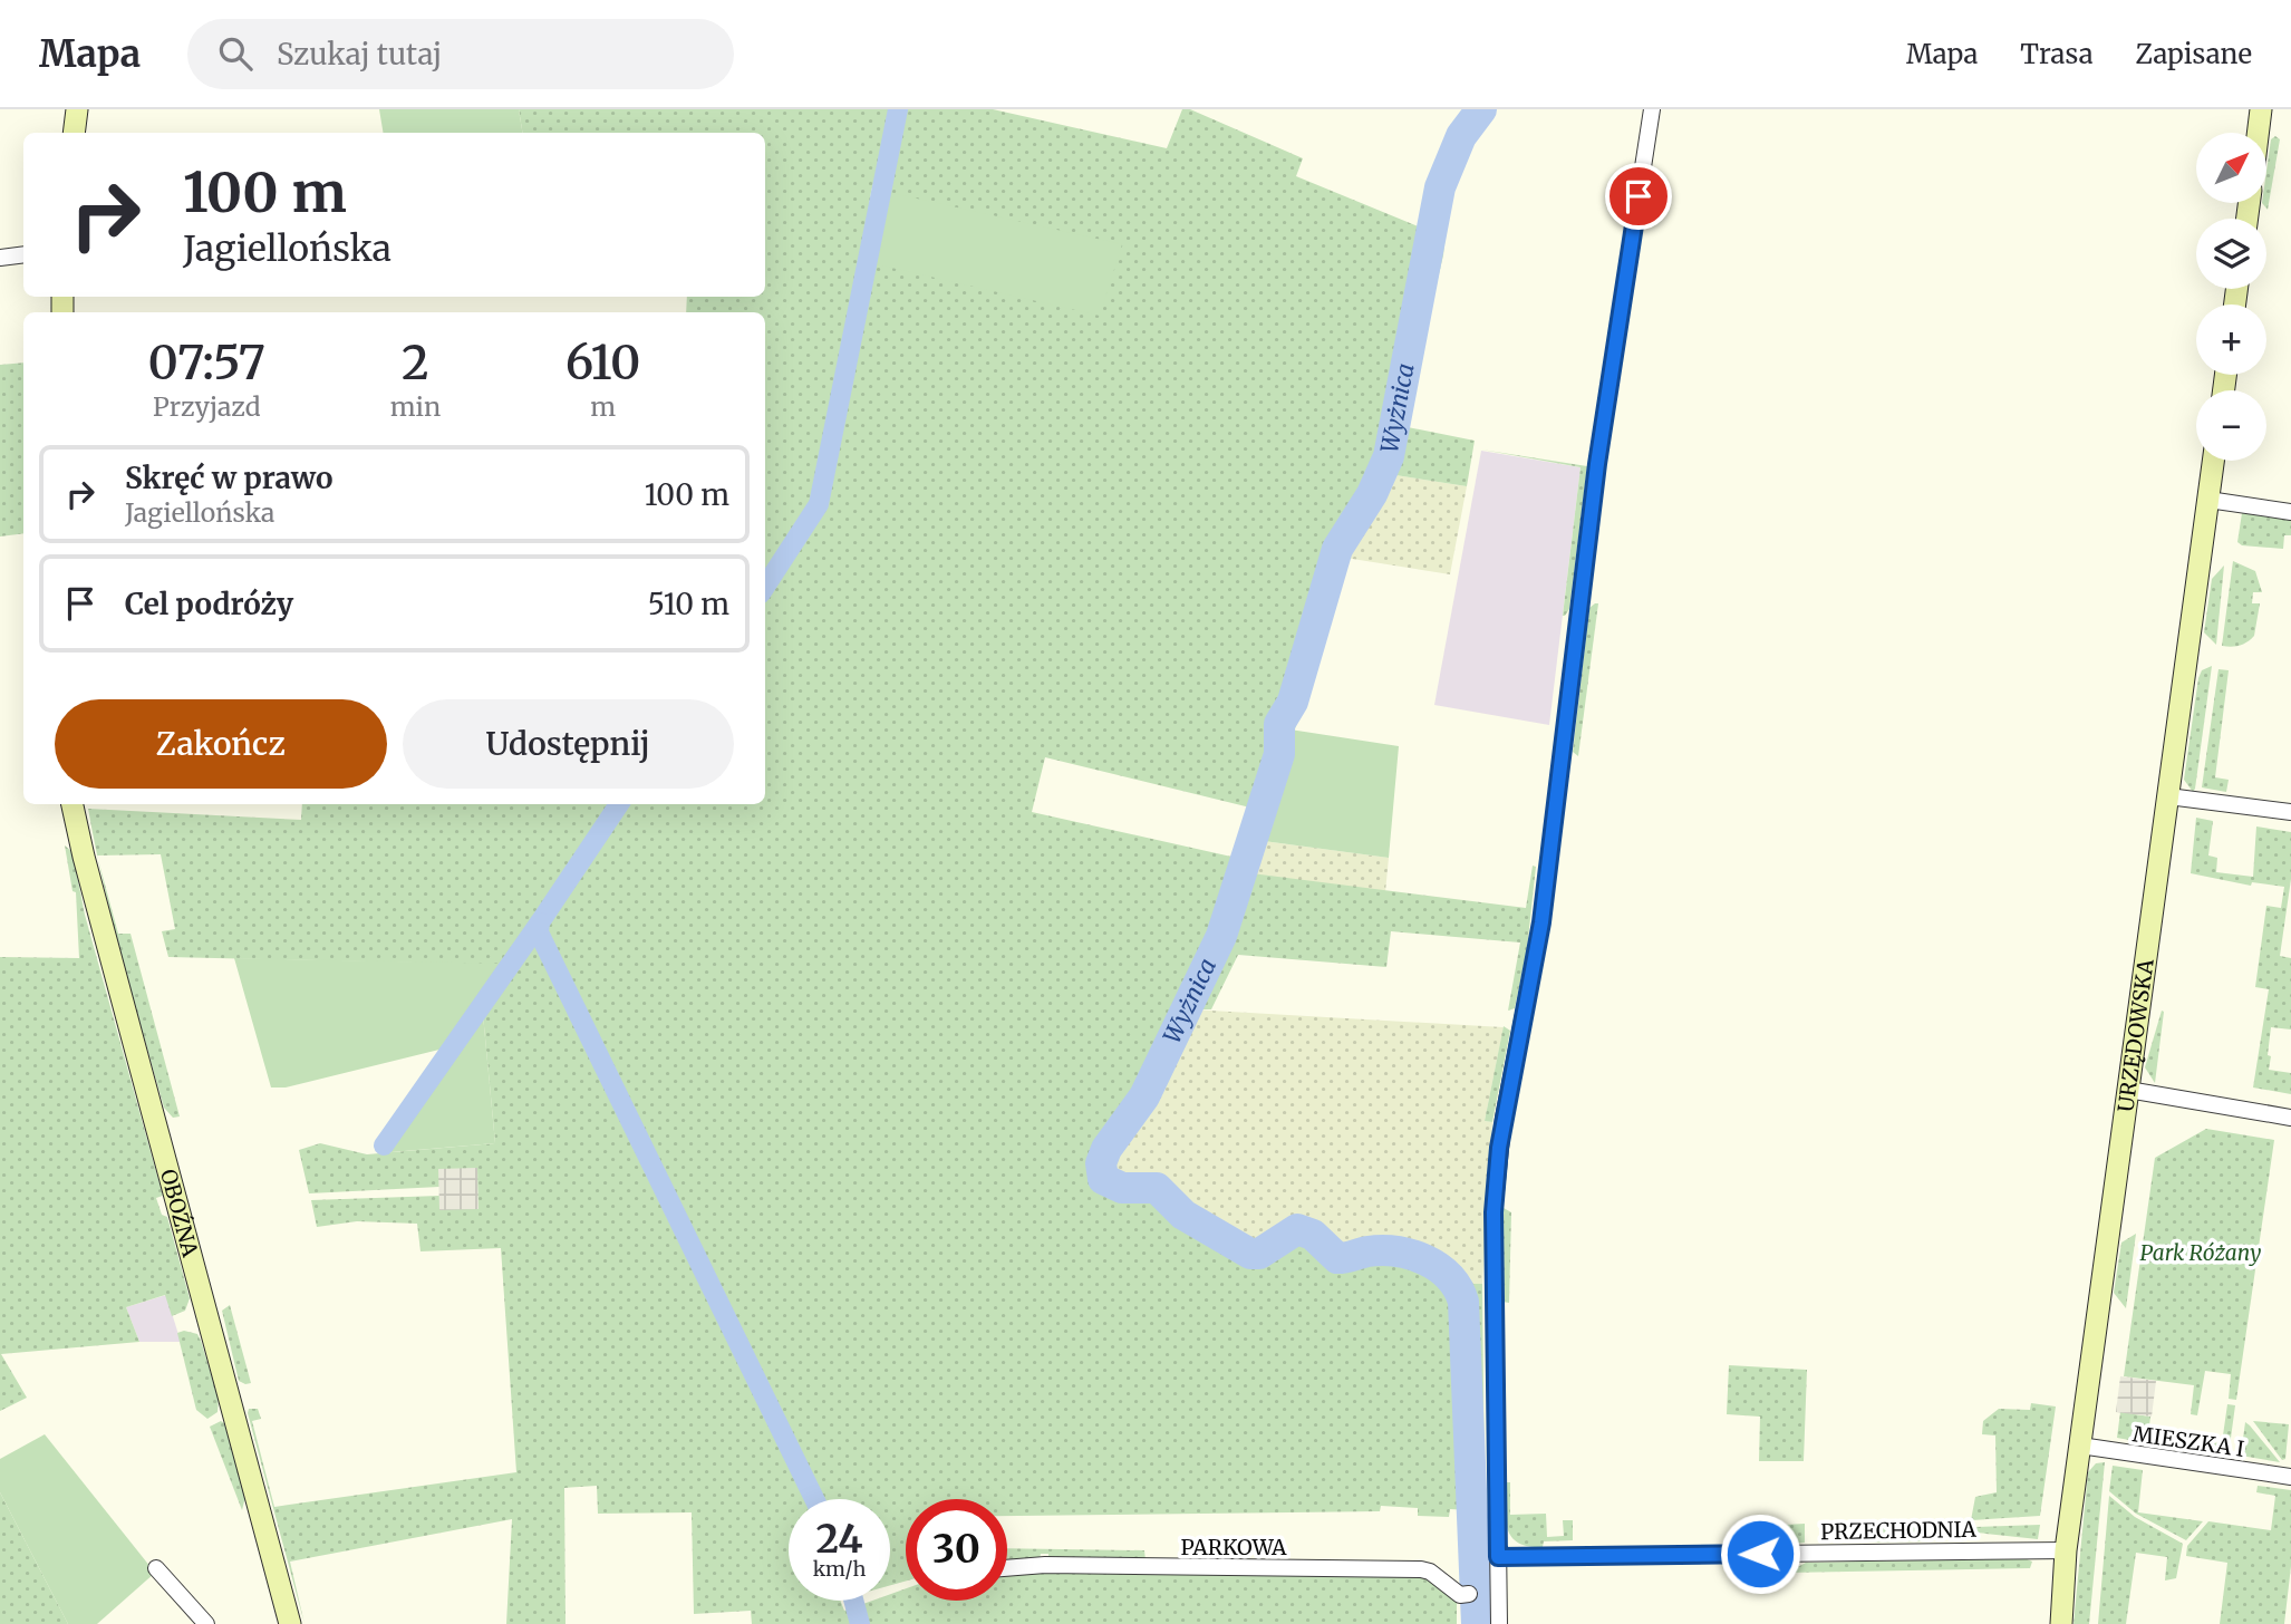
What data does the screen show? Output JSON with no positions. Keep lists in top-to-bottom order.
{
  "streets": {
    "street": [
      "URZĘDOWSKA",
      "OBOŹNA",
      "MIESZKA I",
      "PRZECHODNIA",
      "PARKOWA"
    ]
  },
  "crossings": [
    ["URZĘDOWSKA", "MIESZKA I"],
    ["URZĘDOWSKA", "PRZECHODNIA"]
  ],
  "water": ["Wyżnica"],
  "parks": ["Park Różany"],
  "north": "top right",
  "page": {
    "header": "Mapa",
    "search": "Szukaj tutaj",
    "nav": ["Mapa", "Trasa", "Zapisane"],
    "map_buttons": ["+", "−"],
    "turn": ["100 m", "Jagiellońska"],
    "eta": [
      "07:57",
      "Przyjazd",
      "2",
      "min",
      "610",
      "m"
    ],
    "list": [
      {
        "name": "Skręć w prawo",
        "note": "Jagiellońska",
        "value": "100 m"
      },
      {
        "name": "Cel podróży",
        "value": "510 m"
      }
    ],
    "buttons": ["Zakończ", "Udostępnij"],
    "speed": "24 km/h",
    "limit": "30"
  }
}
